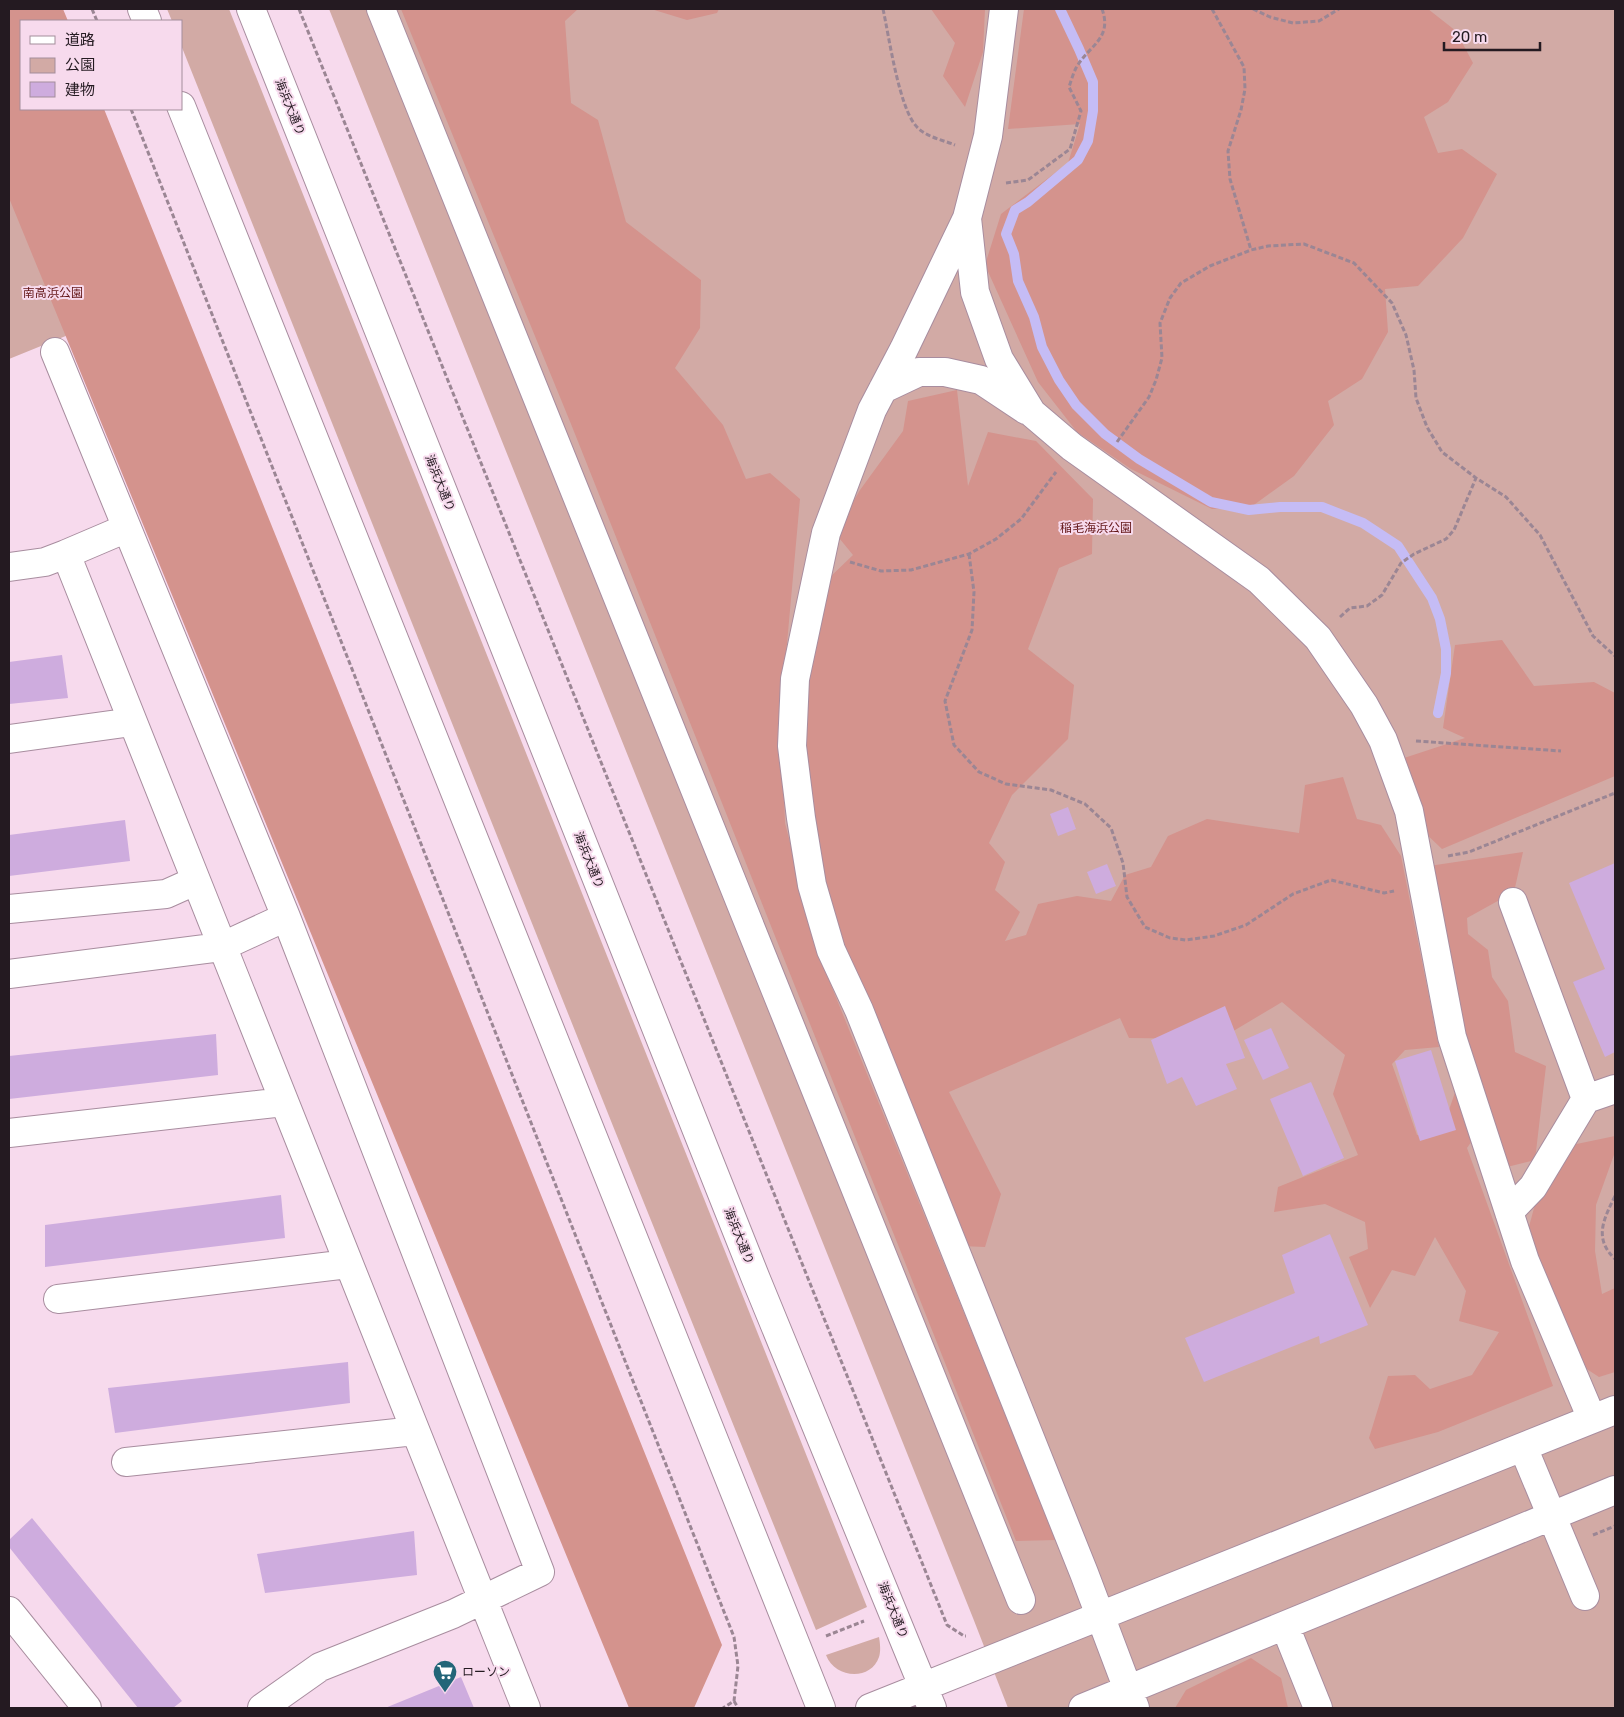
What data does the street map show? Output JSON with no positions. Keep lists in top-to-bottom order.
{
  "streets": {
    "street": ["海浜大通り"]
  },
  "parks": ["南高浜公園", "稲毛海浜公園"],
  "places": {
    "supermarket": ["ローソン"]
  },
  "legend": ["道路", "公園", "建物"],
  "scale_bar": "20 m"
}
